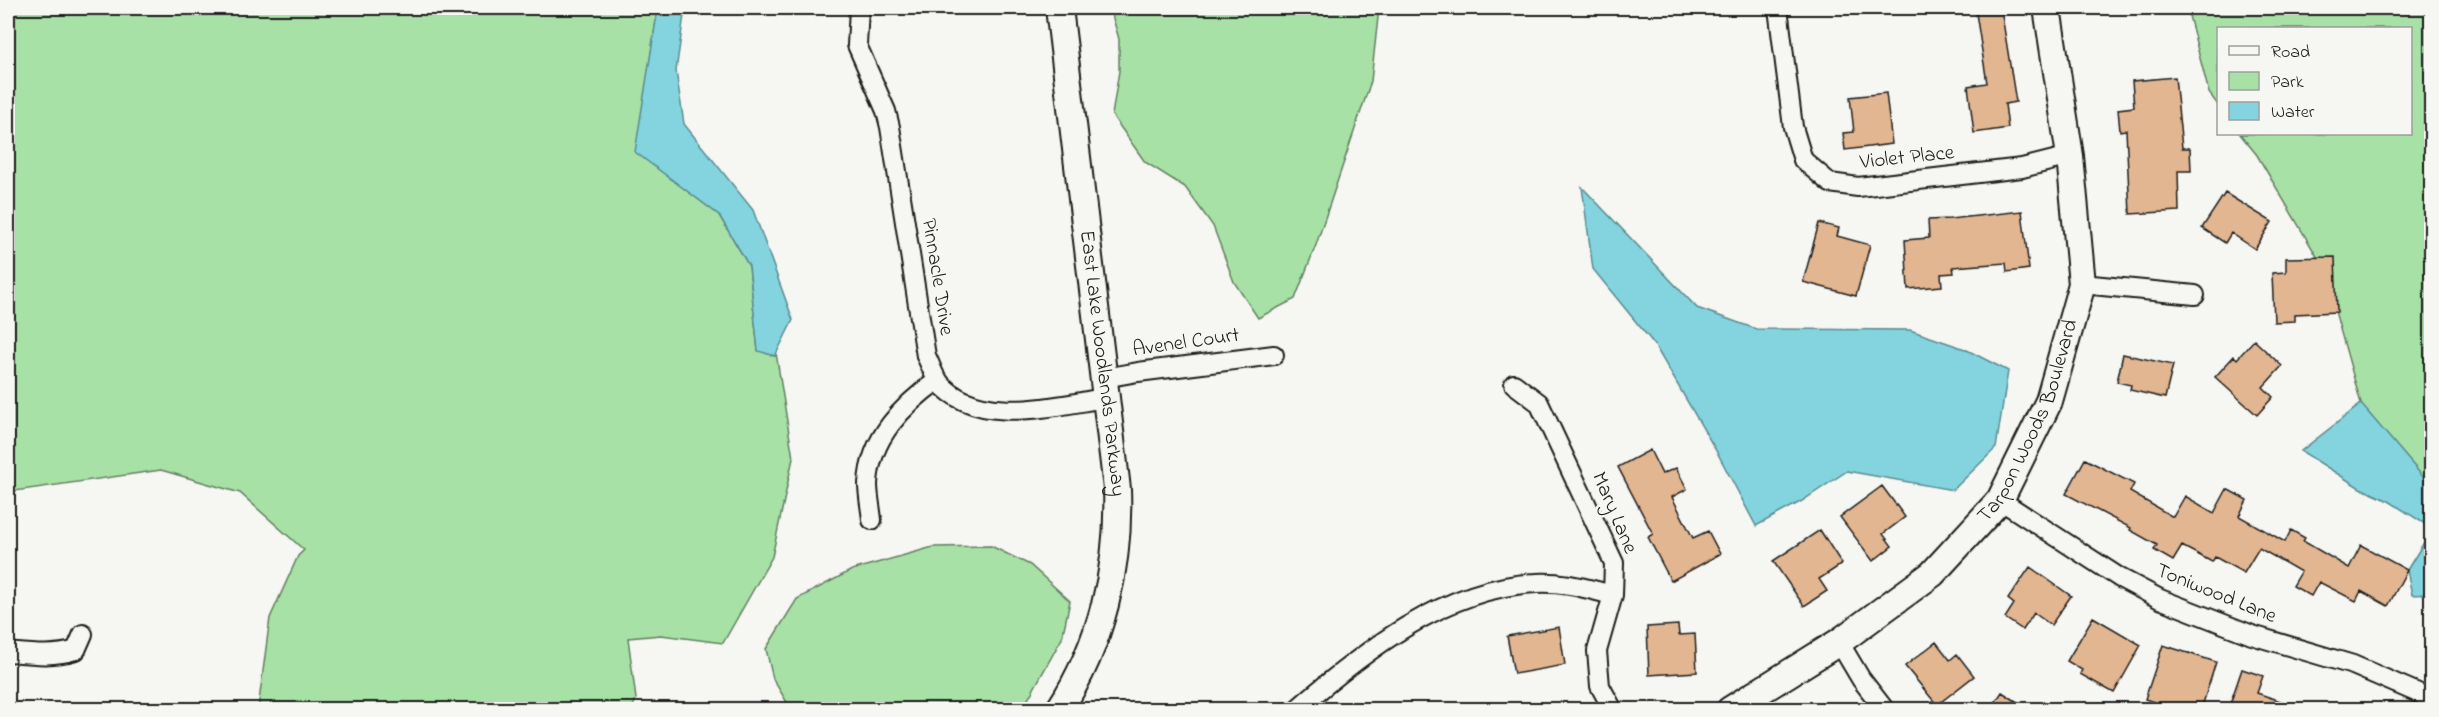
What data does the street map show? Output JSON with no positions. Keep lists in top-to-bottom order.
{
  "streets": {
    "street": [
      "Violet Place",
      "Pinnacle Drive",
      "Avenel Court",
      "East Lake Woodlands Parkway",
      "Tarpon Woods Boulevard",
      "Mary Lane",
      "Toniwood Lane"
    ]
  },
  "crossings": [
    ["Violet Place", "Tarpon Woods Boulevard"],
    ["Pinnacle Drive", "Avenel Court"],
    ["Pinnacle Drive", "East Lake Woodlands Parkway"],
    ["Avenel Court", "East Lake Woodlands Parkway"],
    ["Tarpon Woods Boulevard", "Toniwood Lane"]
  ],
  "legend": ["Road", "Park", "Water"]
}
